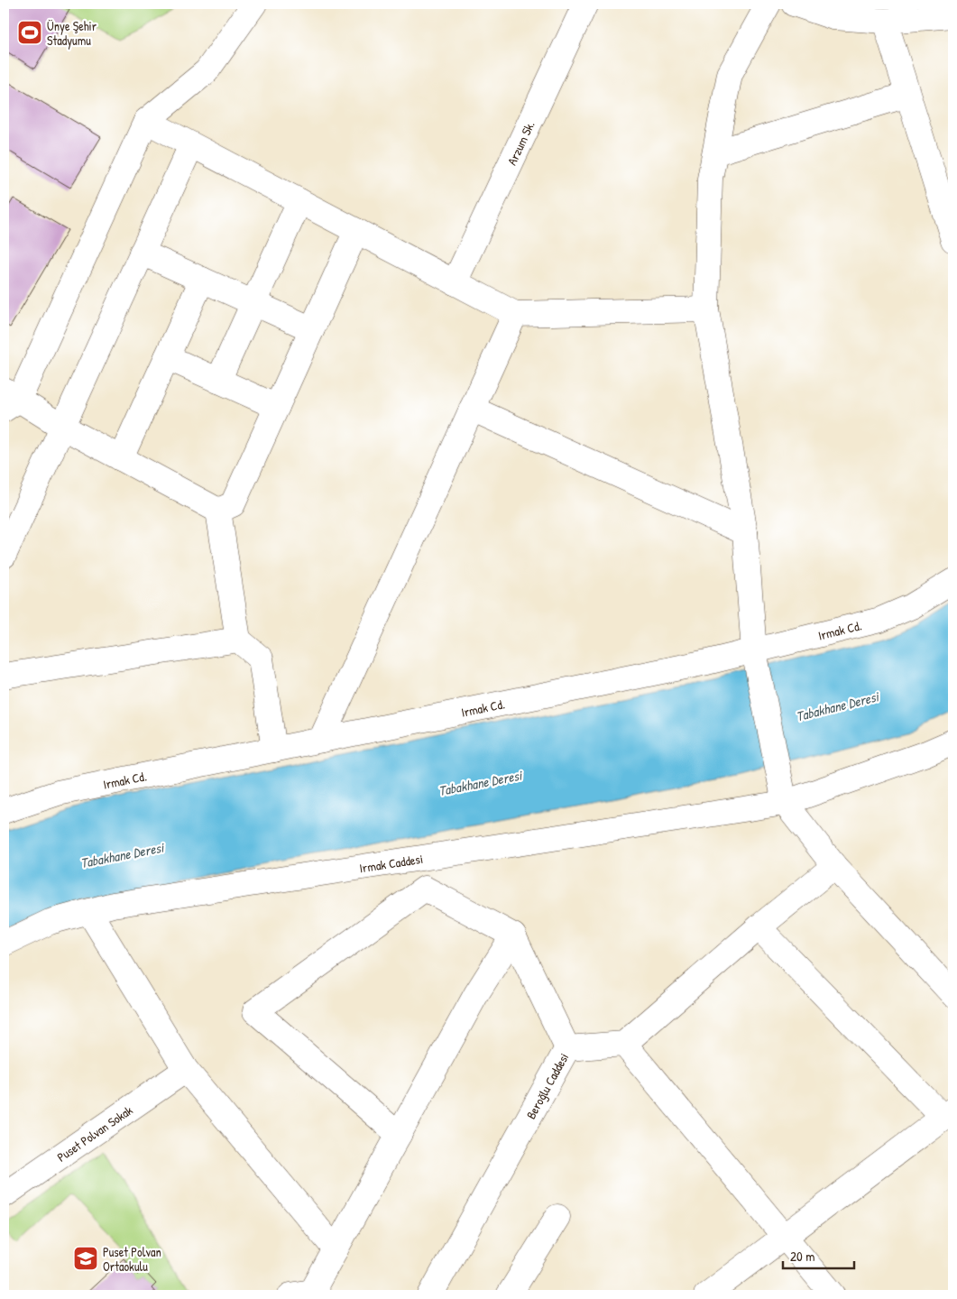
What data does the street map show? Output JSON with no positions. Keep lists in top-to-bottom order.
{
  "streets": {
    "street": [
      "Arzum Sk.",
      "Irmak Cd.",
      "Irmak Caddesi",
      "Beroğlu Caddesi",
      "Puset Polvan Sokak"
    ]
  },
  "water": ["Tabakhane Deresi"],
  "places": {
    "sports": ["Ünye Şehir Stadyumu"],
    "school or university": ["Puset Polvan Ortaokulu"]
  },
  "scale_bar": "20 m"
}
